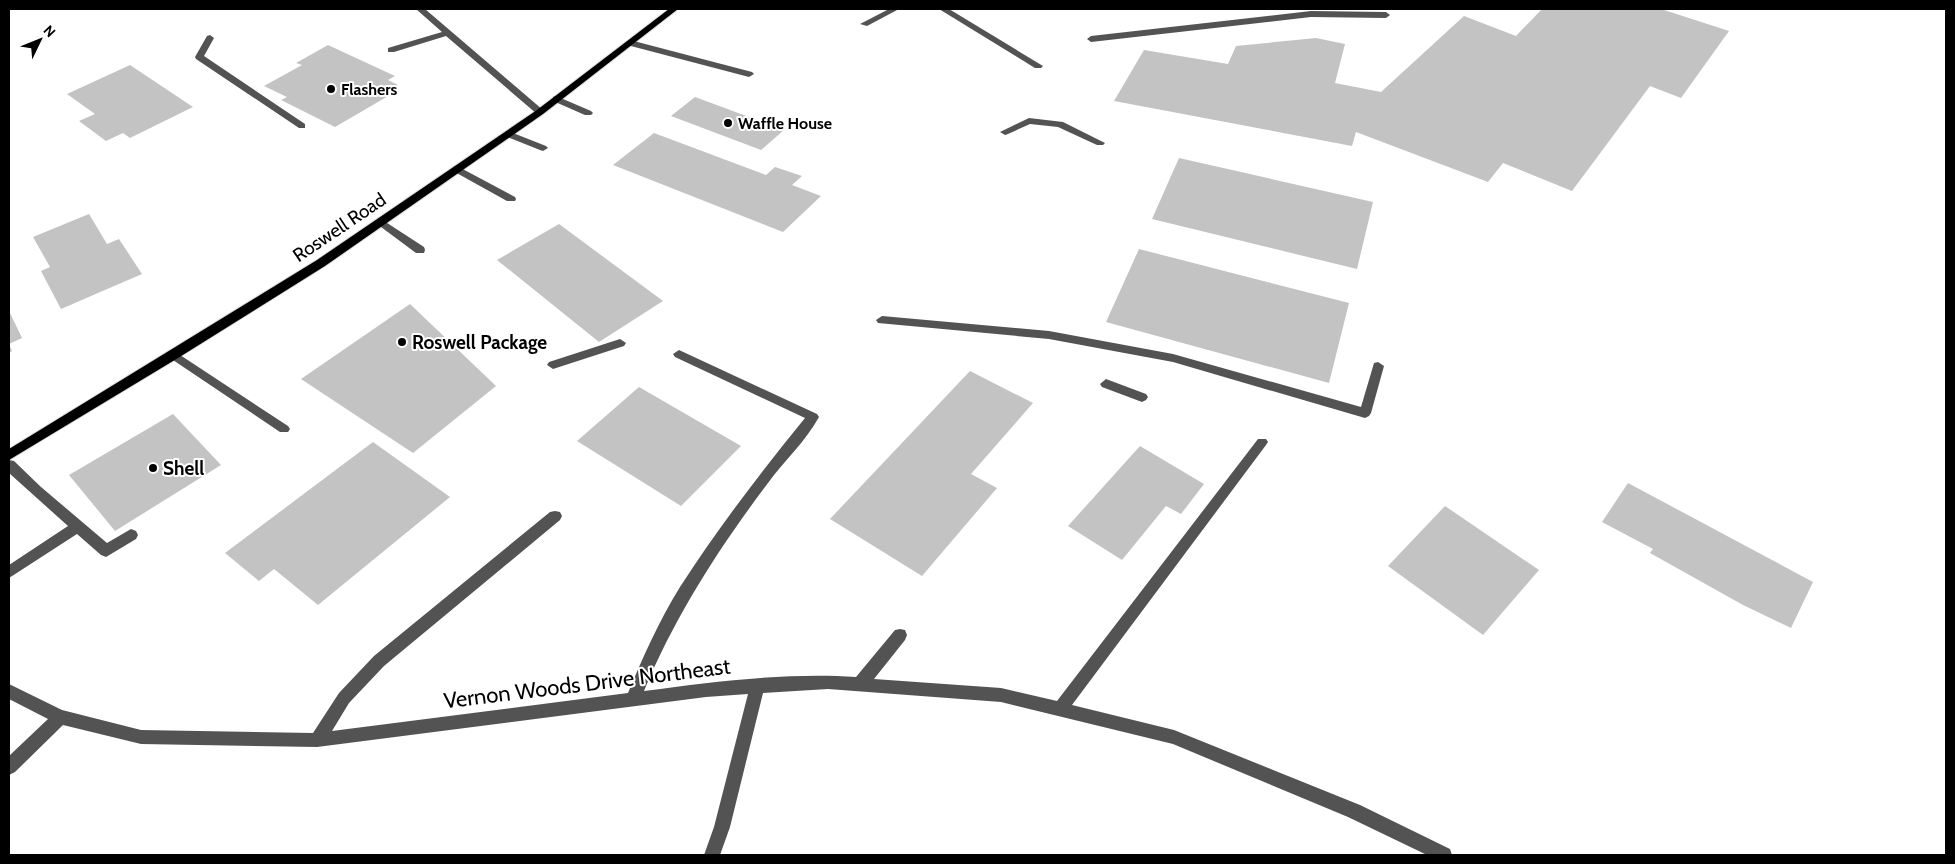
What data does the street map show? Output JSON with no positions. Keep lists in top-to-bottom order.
{
  "streets": {
    "main road": ["Roswell Road"],
    "street": ["Vernon Woods Drive Northeast"]
  },
  "places": [
    "Flashers",
    "Waffle House",
    "Roswell Package",
    "Shell"
  ],
  "north": "top right"
}
